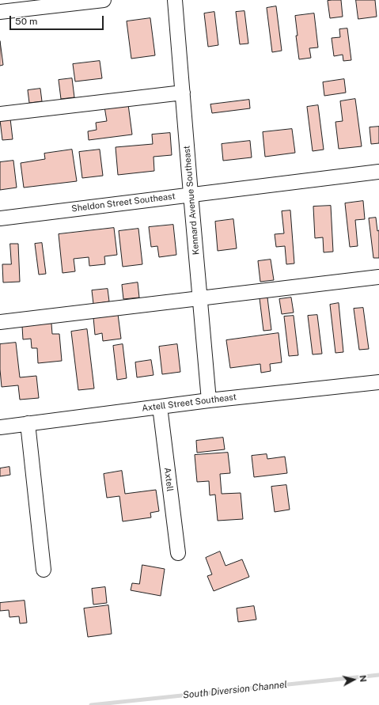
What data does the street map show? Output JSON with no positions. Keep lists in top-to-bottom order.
{
  "streets": {
    "street": [
      "Kennard Avenue Southeast",
      "Sheldon Street Southeast",
      "Axtell Street Southeast",
      "Axtell"
    ]
  },
  "crossings": [
    ["Kennard Avenue Southeast", "Sheldon Street Southeast"],
    ["Kennard Avenue Southeast", "Axtell Street Southeast"],
    ["Axtell Street Southeast", "Axtell"]
  ],
  "water": ["South Diversion Channel"],
  "scale_bar": "50 m",
  "north": "right"
}
